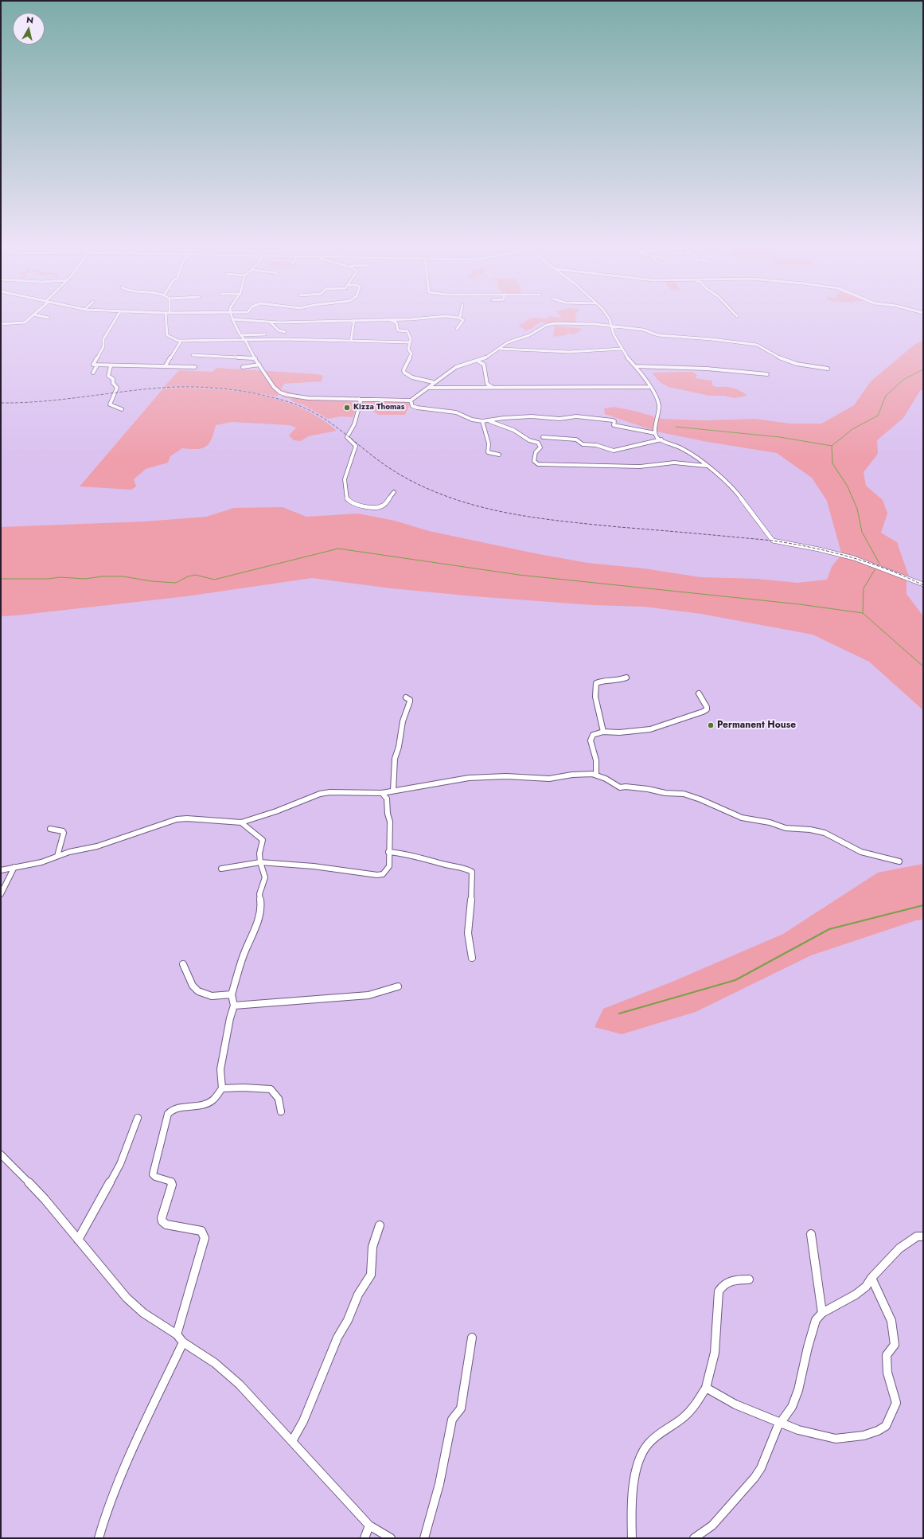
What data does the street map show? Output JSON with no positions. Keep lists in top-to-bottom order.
{
  "places": ["Kizza Thomas", "Permanent House"],
  "north": "top"
}
